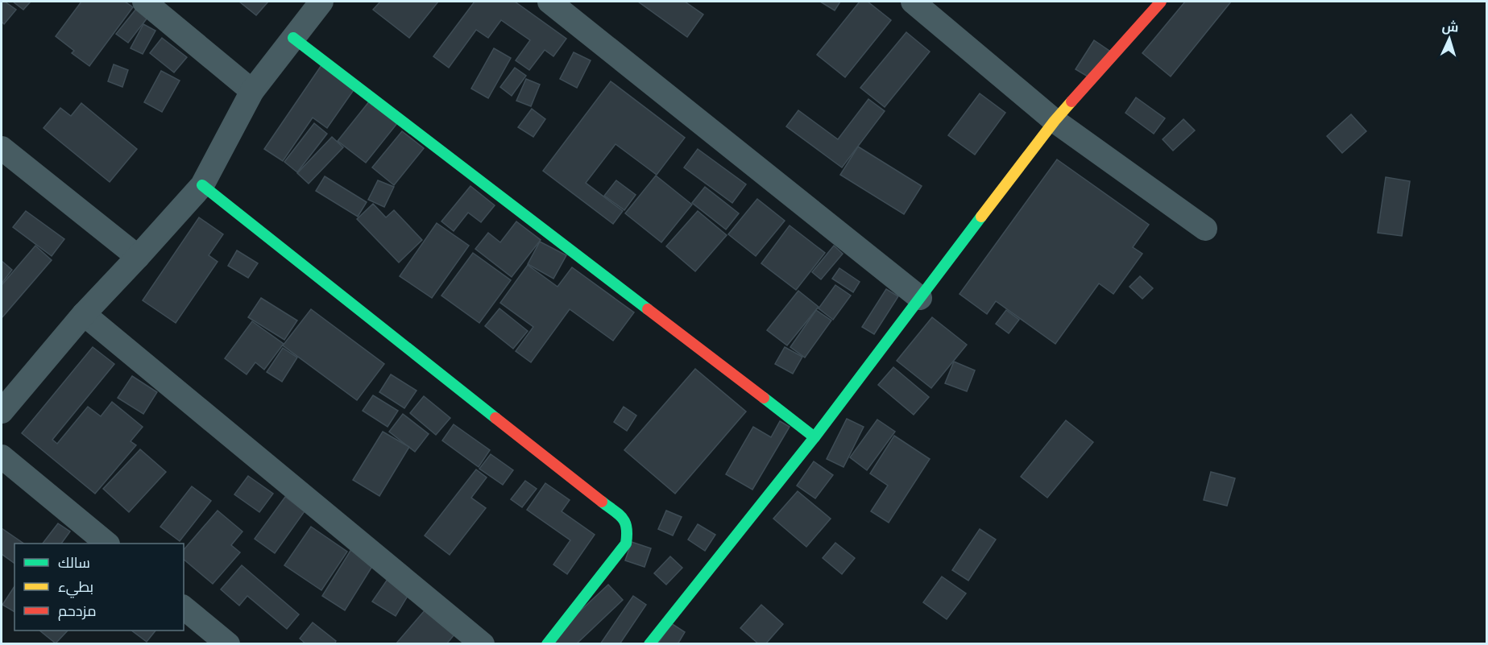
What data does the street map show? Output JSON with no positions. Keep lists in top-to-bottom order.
{
  "legend": ["سالك", "بطيء", "مزدحم"],
  "north": "top"
}
